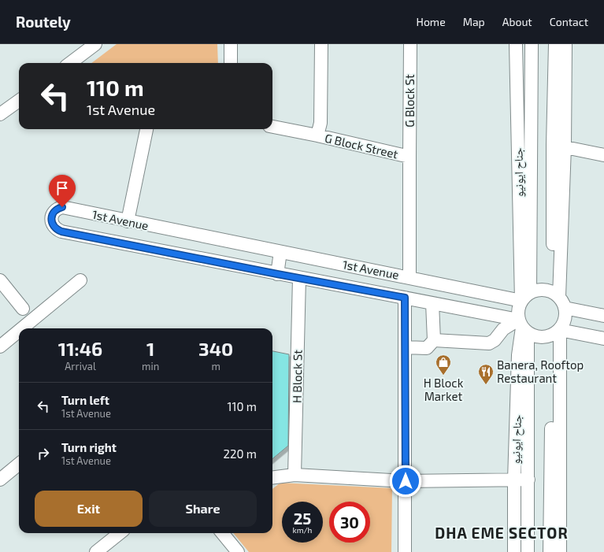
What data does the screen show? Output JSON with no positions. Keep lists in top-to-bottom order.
{
  "streets": {
    "street": [
      "G Block St",
      "G Block Street",
      "جناح ایونیو",
      "1st Avenue",
      "H Block St"
    ]
  },
  "crossings": [
    ["G Block St", "G Block Street"],
    ["G Block Street", "1st Avenue"],
    ["جناح ایونیو", "1st Avenue"],
    ["1st Avenue", "H Block St"]
  ],
  "districts": ["DHA EME SECTOR"],
  "places": {
    "shop": ["H Block Market"],
    "restaurant": ["Banera, Rooftop Restaurant"]
  },
  "page": {
    "header": "Routely",
    "nav": [
      "Home",
      "Map",
      "About",
      "Contact"
    ],
    "turn": ["110 m", "1st Avenue"],
    "eta": [
      "11:46",
      "Arrival",
      "1",
      "min",
      "340",
      "m"
    ],
    "list": [
      {
        "name": "Turn left",
        "note": "1st Avenue",
        "value": "110 m"
      },
      {
        "name": "Turn right",
        "note": "1st Avenue",
        "value": "220 m"
      }
    ],
    "buttons": ["Exit", "Share"],
    "speed": "25 km/h",
    "limit": "30"
  }
}
